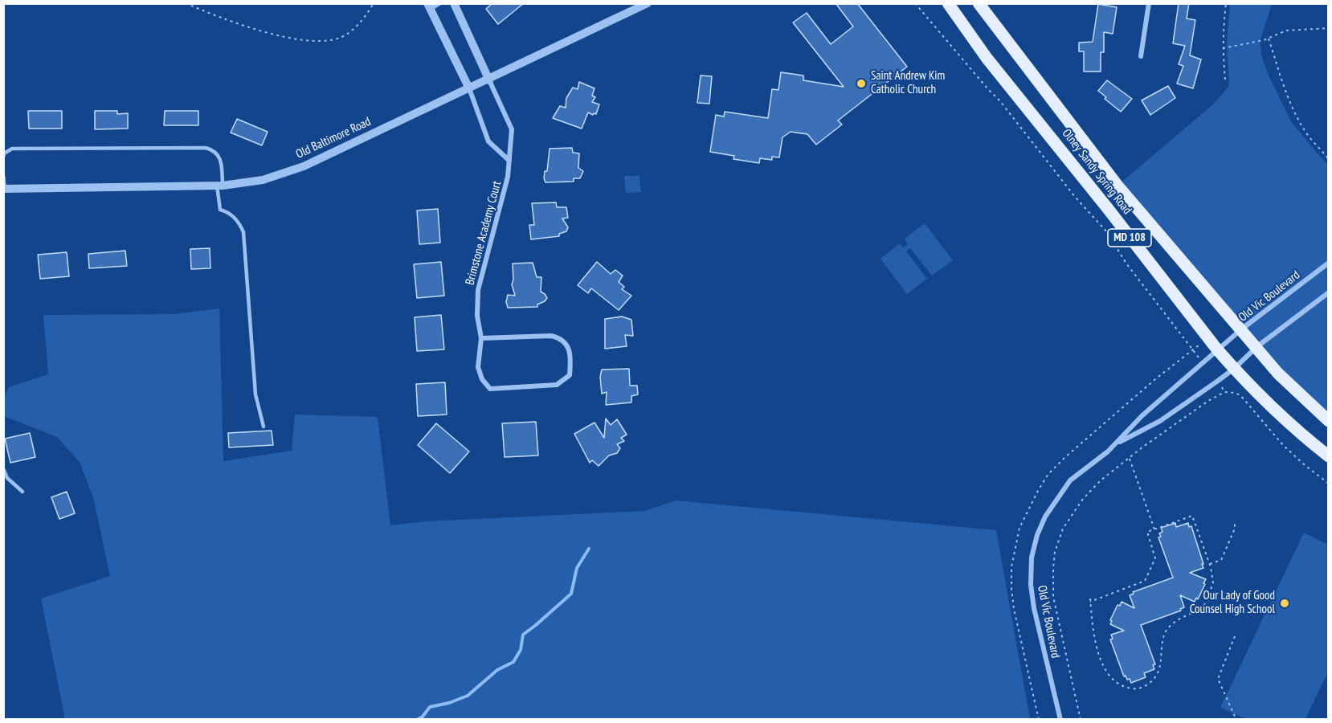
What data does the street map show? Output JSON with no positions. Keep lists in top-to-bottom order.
{
  "streets": {
    "main road": ["Olney Sandy Spring Road", "MD 108"],
    "street": ["Old Baltimore Road", "Brimstone Academy Court", "Old Vic Boulevard"]
  },
  "crossings": [
    ["Old Baltimore Road", "Brimstone Academy Court"],
    ["Olney Sandy Spring Road", "Old Vic Boulevard"]
  ],
  "places": ["Saint Andrew Kim Catholic Church", "Our Lady of Good Counsel High School"]
}
